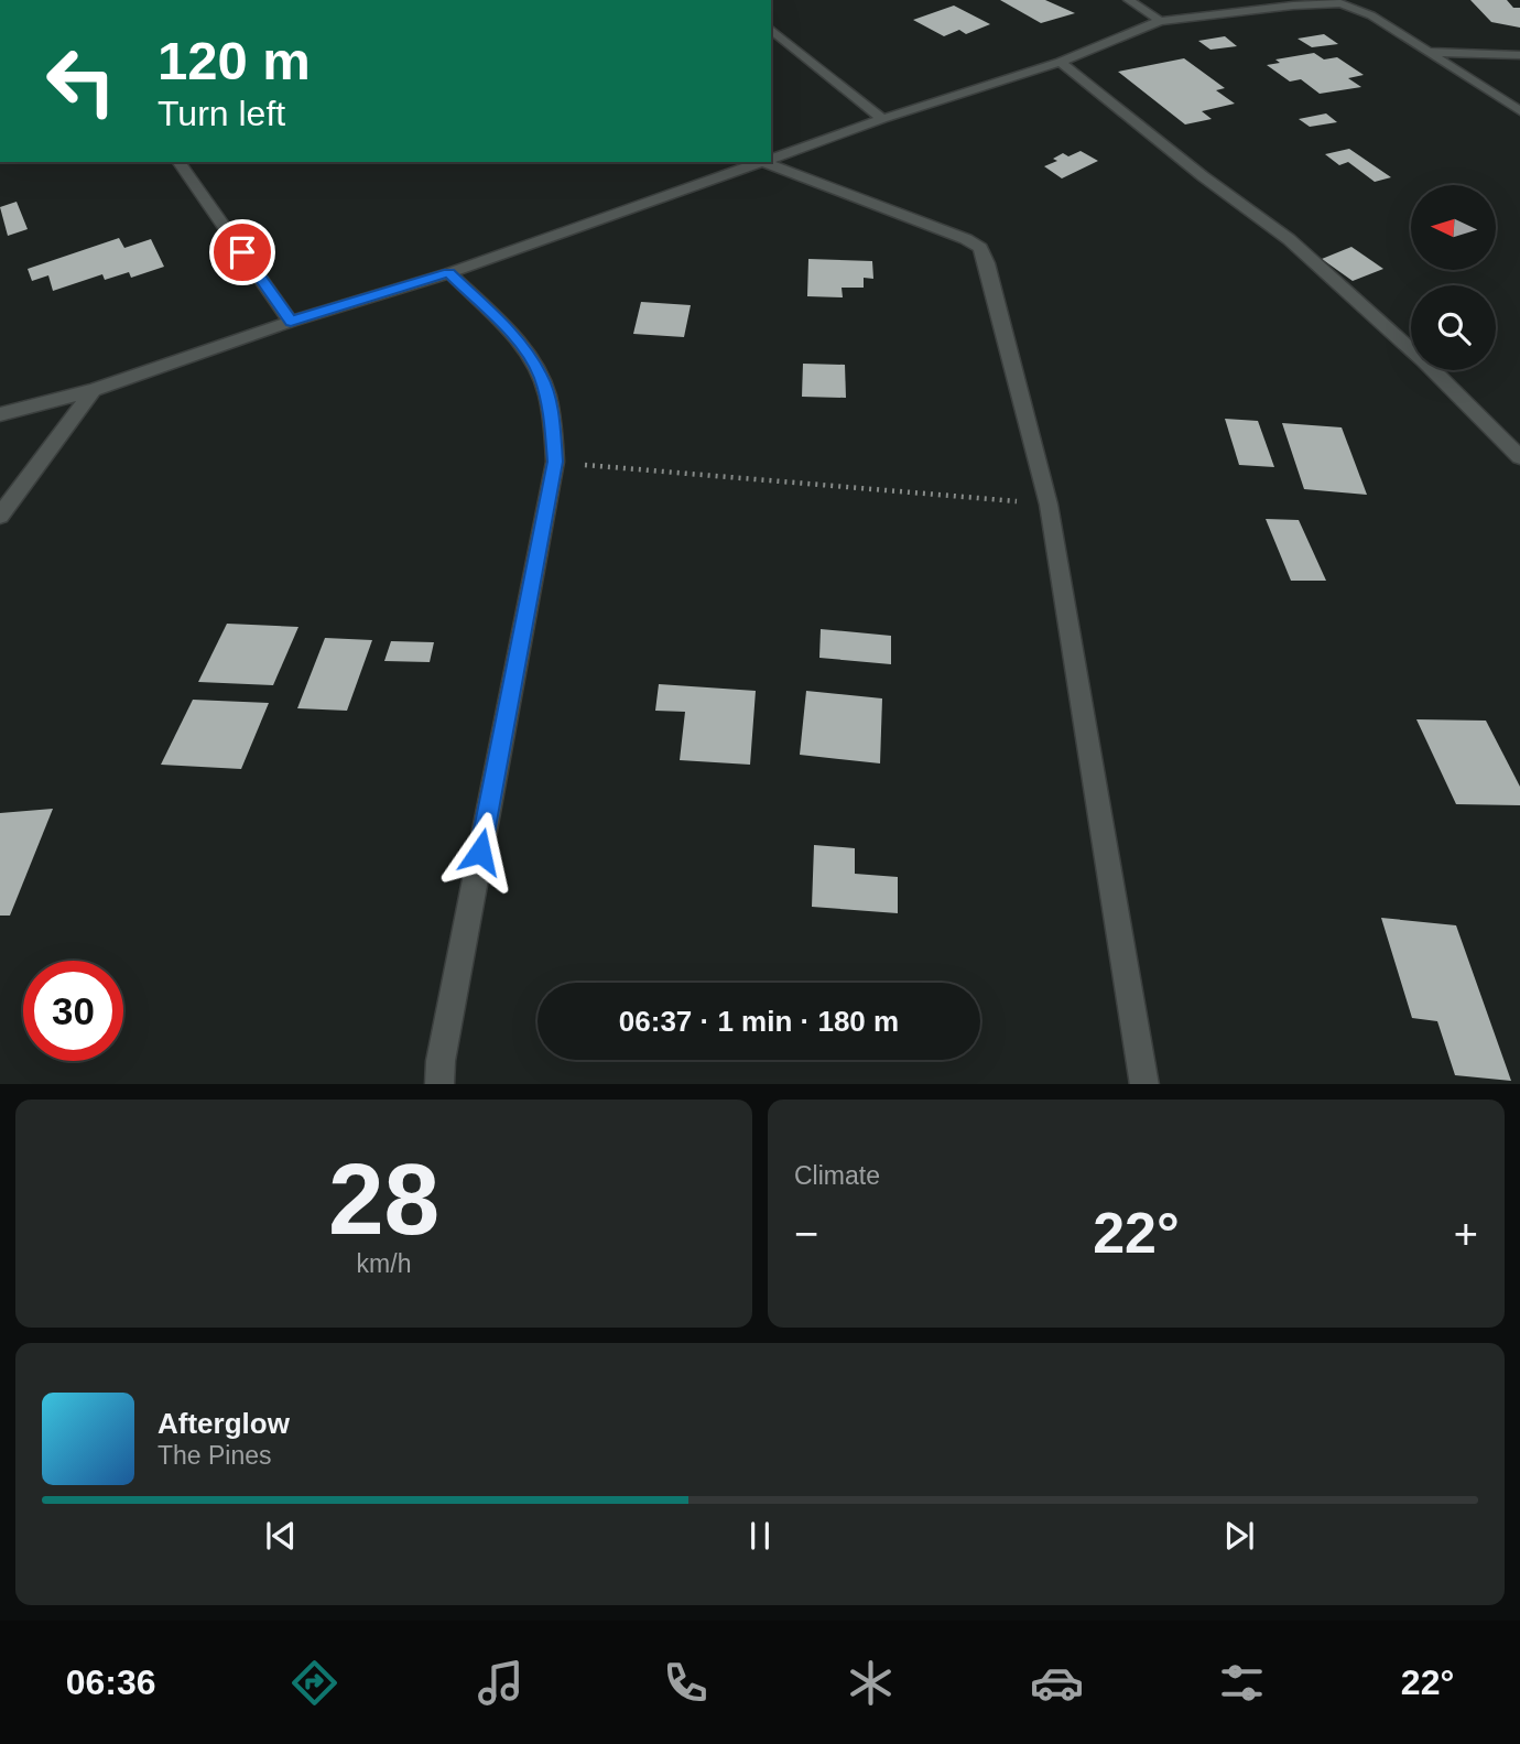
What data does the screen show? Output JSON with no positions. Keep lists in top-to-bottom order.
{
  "north": "left",
  "page": {
    "turn": ["120 m", "Turn left"],
    "limit": "30",
    "trip": "06:37 · 1 min · 180 m",
    "tile": [
      ["28", "km/h"],
      "Climate"
    ],
    "heat": ["−", "22°", "+"],
    "song": ["Afterglow", "The Pines"],
    "tabs": ["06:36", "22°"]
  }
}
